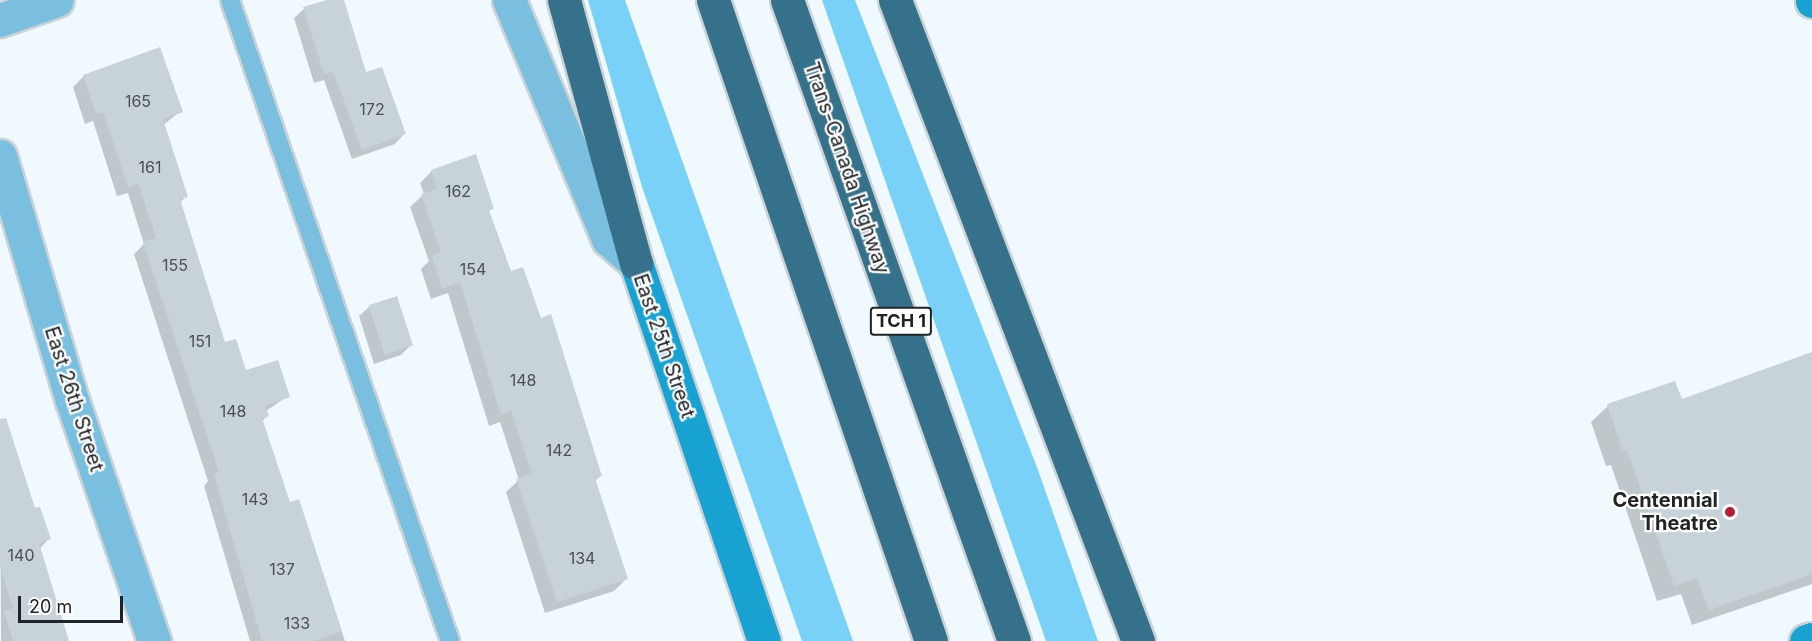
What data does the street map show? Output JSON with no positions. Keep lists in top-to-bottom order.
{
  "streets": {
    "highway": ["Trans-Canada Highway", "TCH 1"],
    "street": ["East 25th Street", "East 26th Street"]
  },
  "places": ["Centennial Theatre"],
  "house_numbers": [
    "165",
    "172",
    "161",
    "162",
    "155",
    "154",
    "151",
    "148",
    "148",
    "142",
    "143",
    "140",
    "134",
    "137",
    "133"
  ],
  "scale_bar": "20 m"
}
